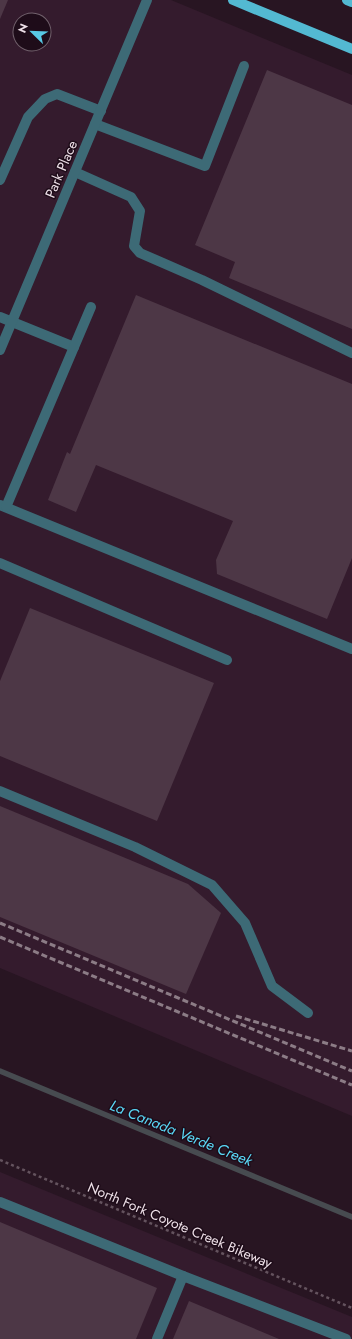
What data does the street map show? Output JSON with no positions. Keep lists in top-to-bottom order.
{
  "streets": {
    "street": ["Park Place"],
    "path": ["North Fork Coyote Creek Bikeway"]
  },
  "water": ["La Canada Verde Creek"],
  "north": "top left"
}
